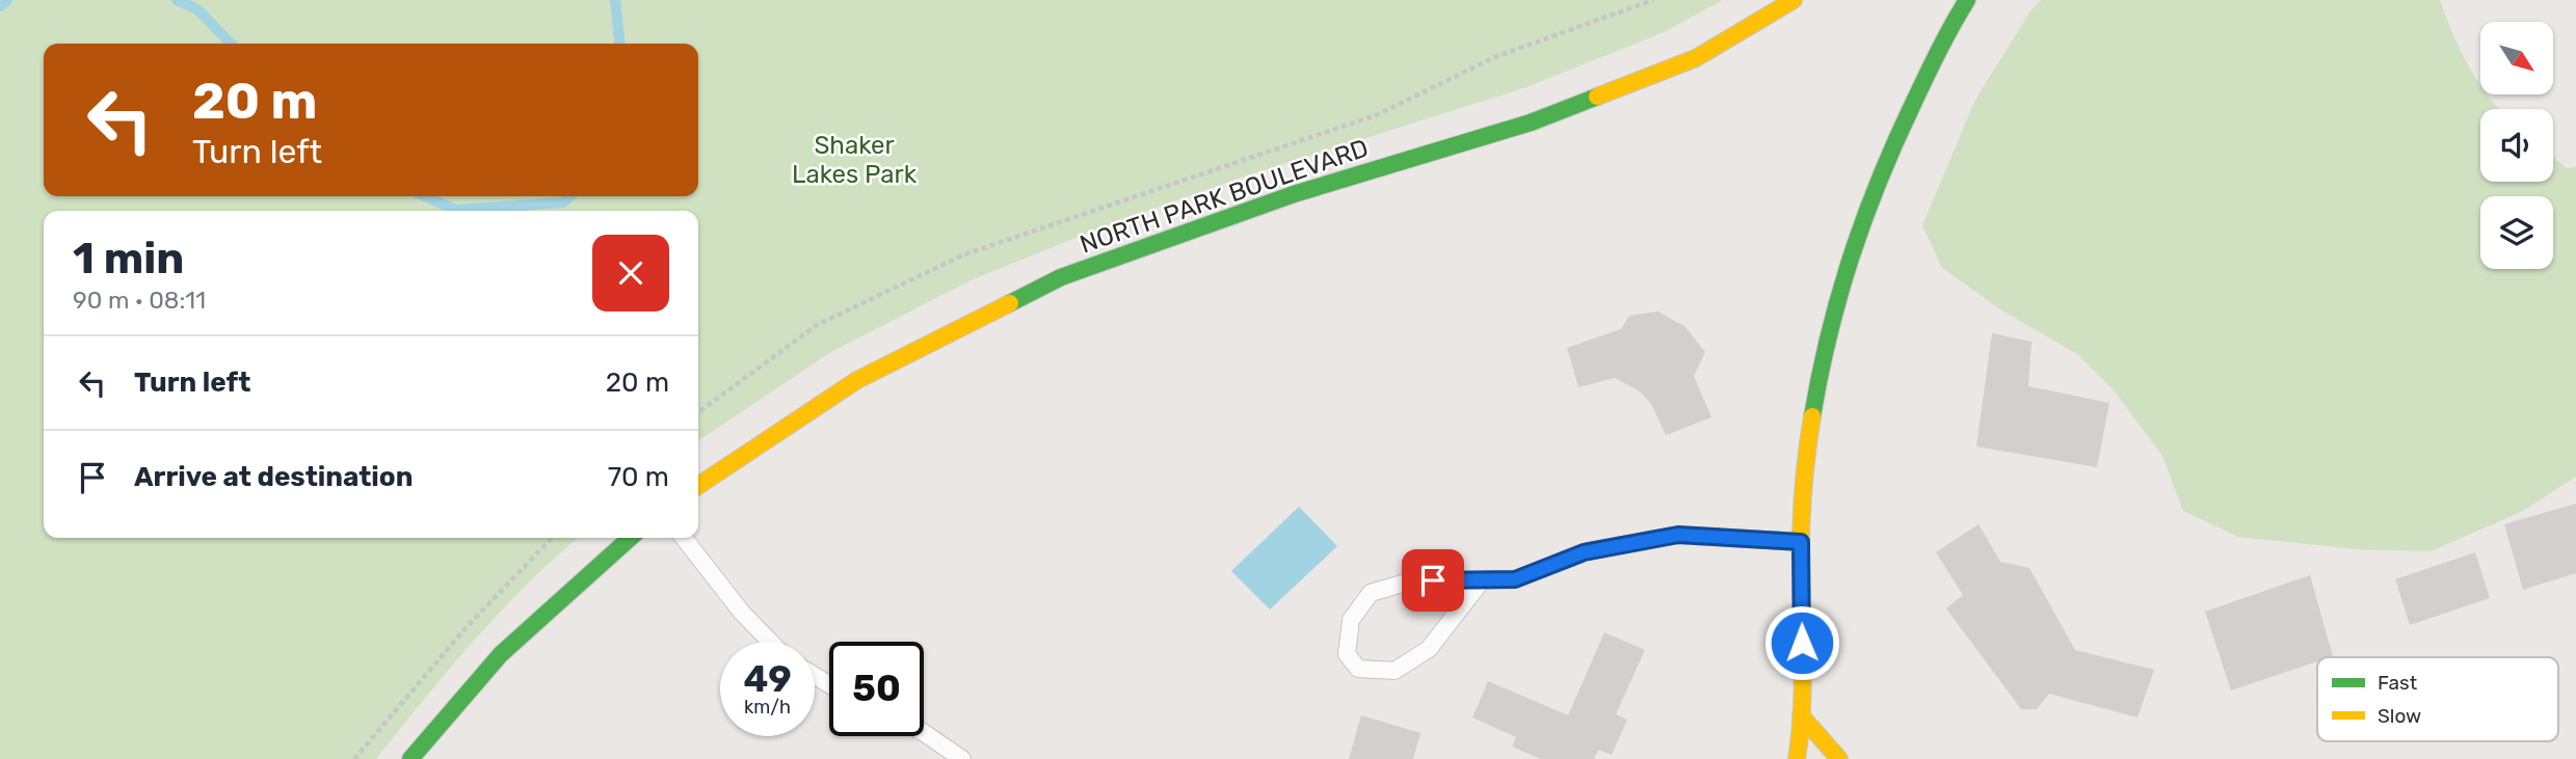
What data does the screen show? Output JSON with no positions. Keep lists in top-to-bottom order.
{
  "streets": {
    "street": ["NORTH PARK BOULEVARD"]
  },
  "parks": ["Shaker Lakes Park"],
  "legend": ["Fast", "Slow"],
  "north": "bottom right",
  "page": {
    "turn": ["20 m", "Turn left"],
    "heading": ["1 min", "90 m · 08:11"],
    "list": [
      {
        "name": "Turn left",
        "value": "20 m"
      },
      {
        "name": "Arrive at destination",
        "value": "70 m"
      }
    ],
    "speed": "49 km/h",
    "limit": "50"
  }
}
